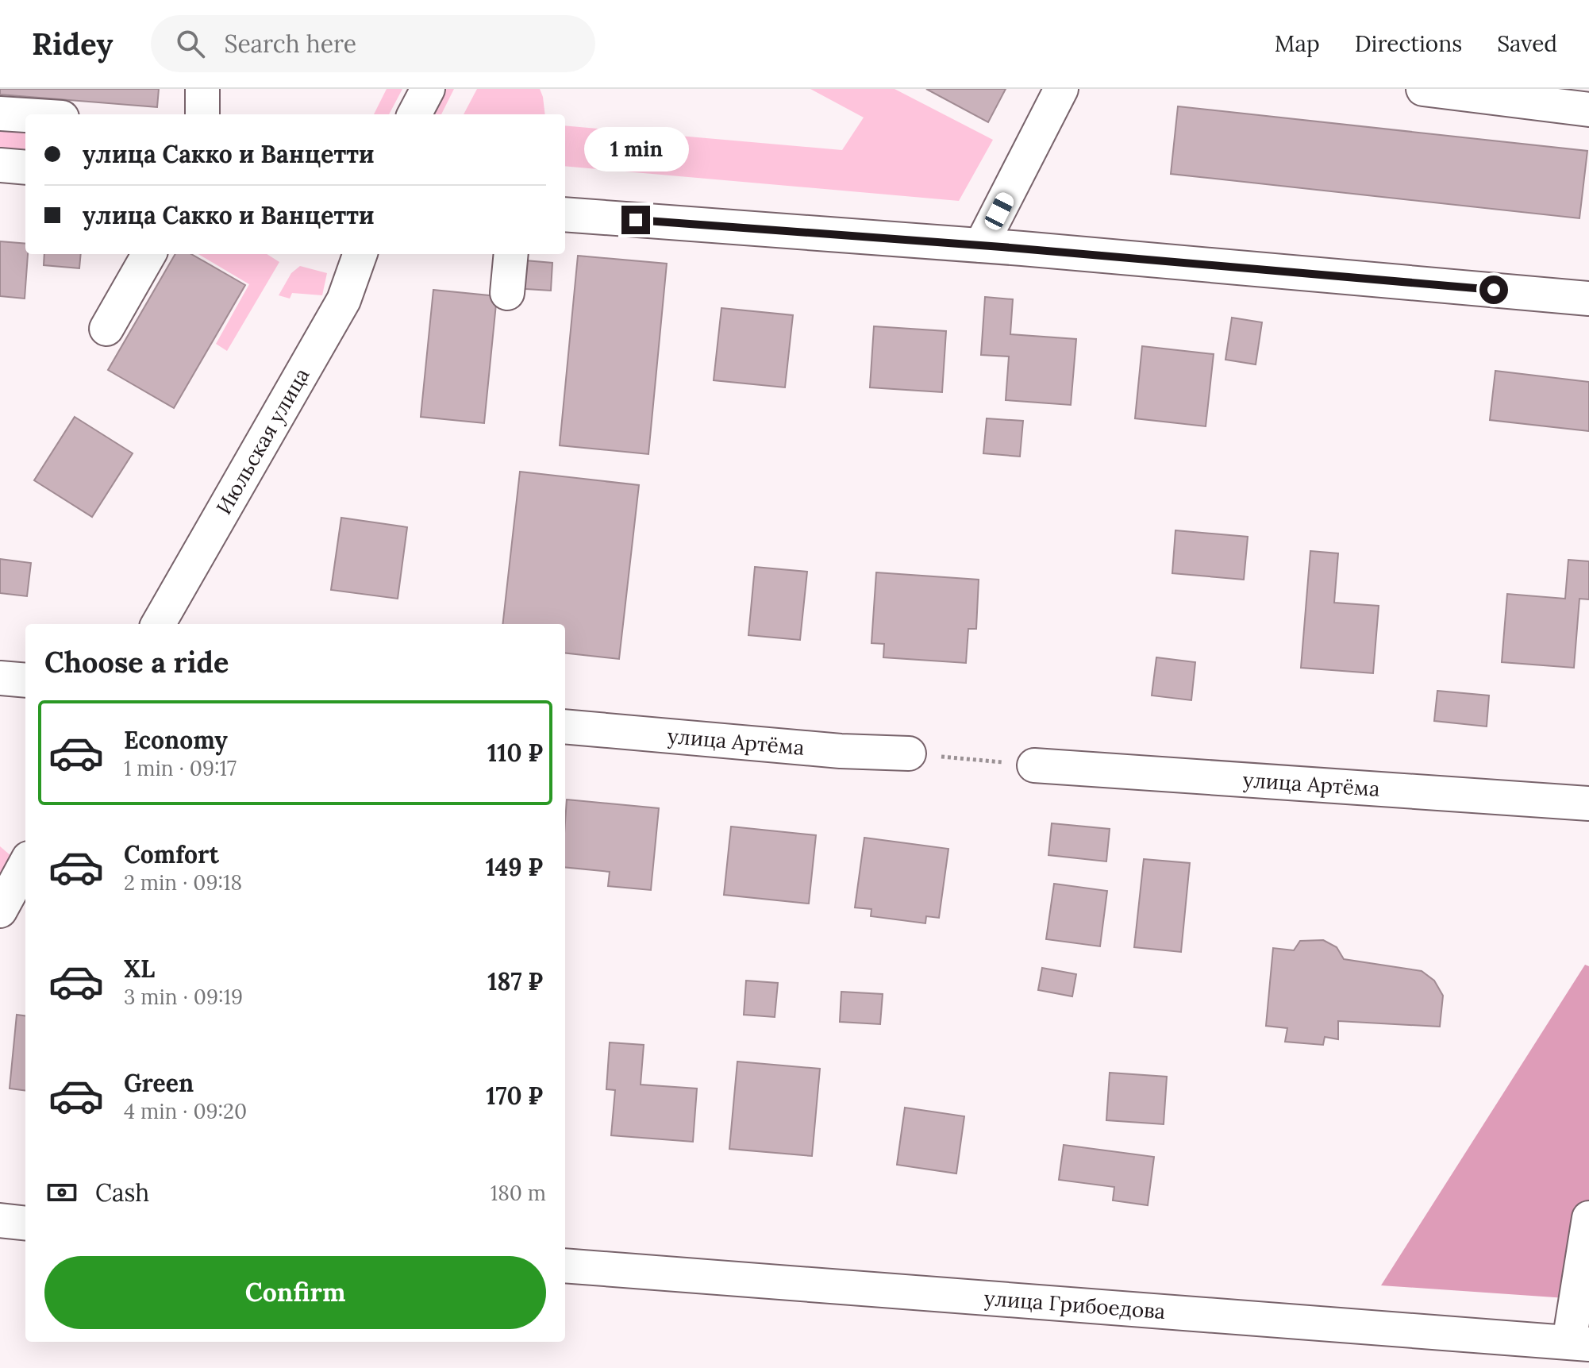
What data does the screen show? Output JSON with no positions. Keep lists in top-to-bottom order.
{
  "streets": {
    "street": ["Июльская улица", "улица Артёма", "улица Грибоедова"]
  },
  "page": {
    "header": "Ridey",
    "search": "Search here",
    "nav": ["Map", "Directions", "Saved"],
    "banner": ["улица Сакко и Ванцетти", "улица Сакко и Ванцетти"],
    "bubble": "1 min",
    "heading": "Choose a ride",
    "list": [
      {
        "name": "Economy",
        "note": "1 min · 09:17",
        "value": "110 ₽"
      },
      {
        "name": "Comfort",
        "note": "2 min · 09:18",
        "value": "149 ₽"
      },
      {
        "name": "XL",
        "note": "3 min · 09:19",
        "value": "187 ₽"
      },
      {
        "name": "Green",
        "note": "4 min · 09:20",
        "value": "170 ₽"
      }
    ],
    "pay": ["Cash", "180 m"],
    "buttons": "Confirm"
  }
}
